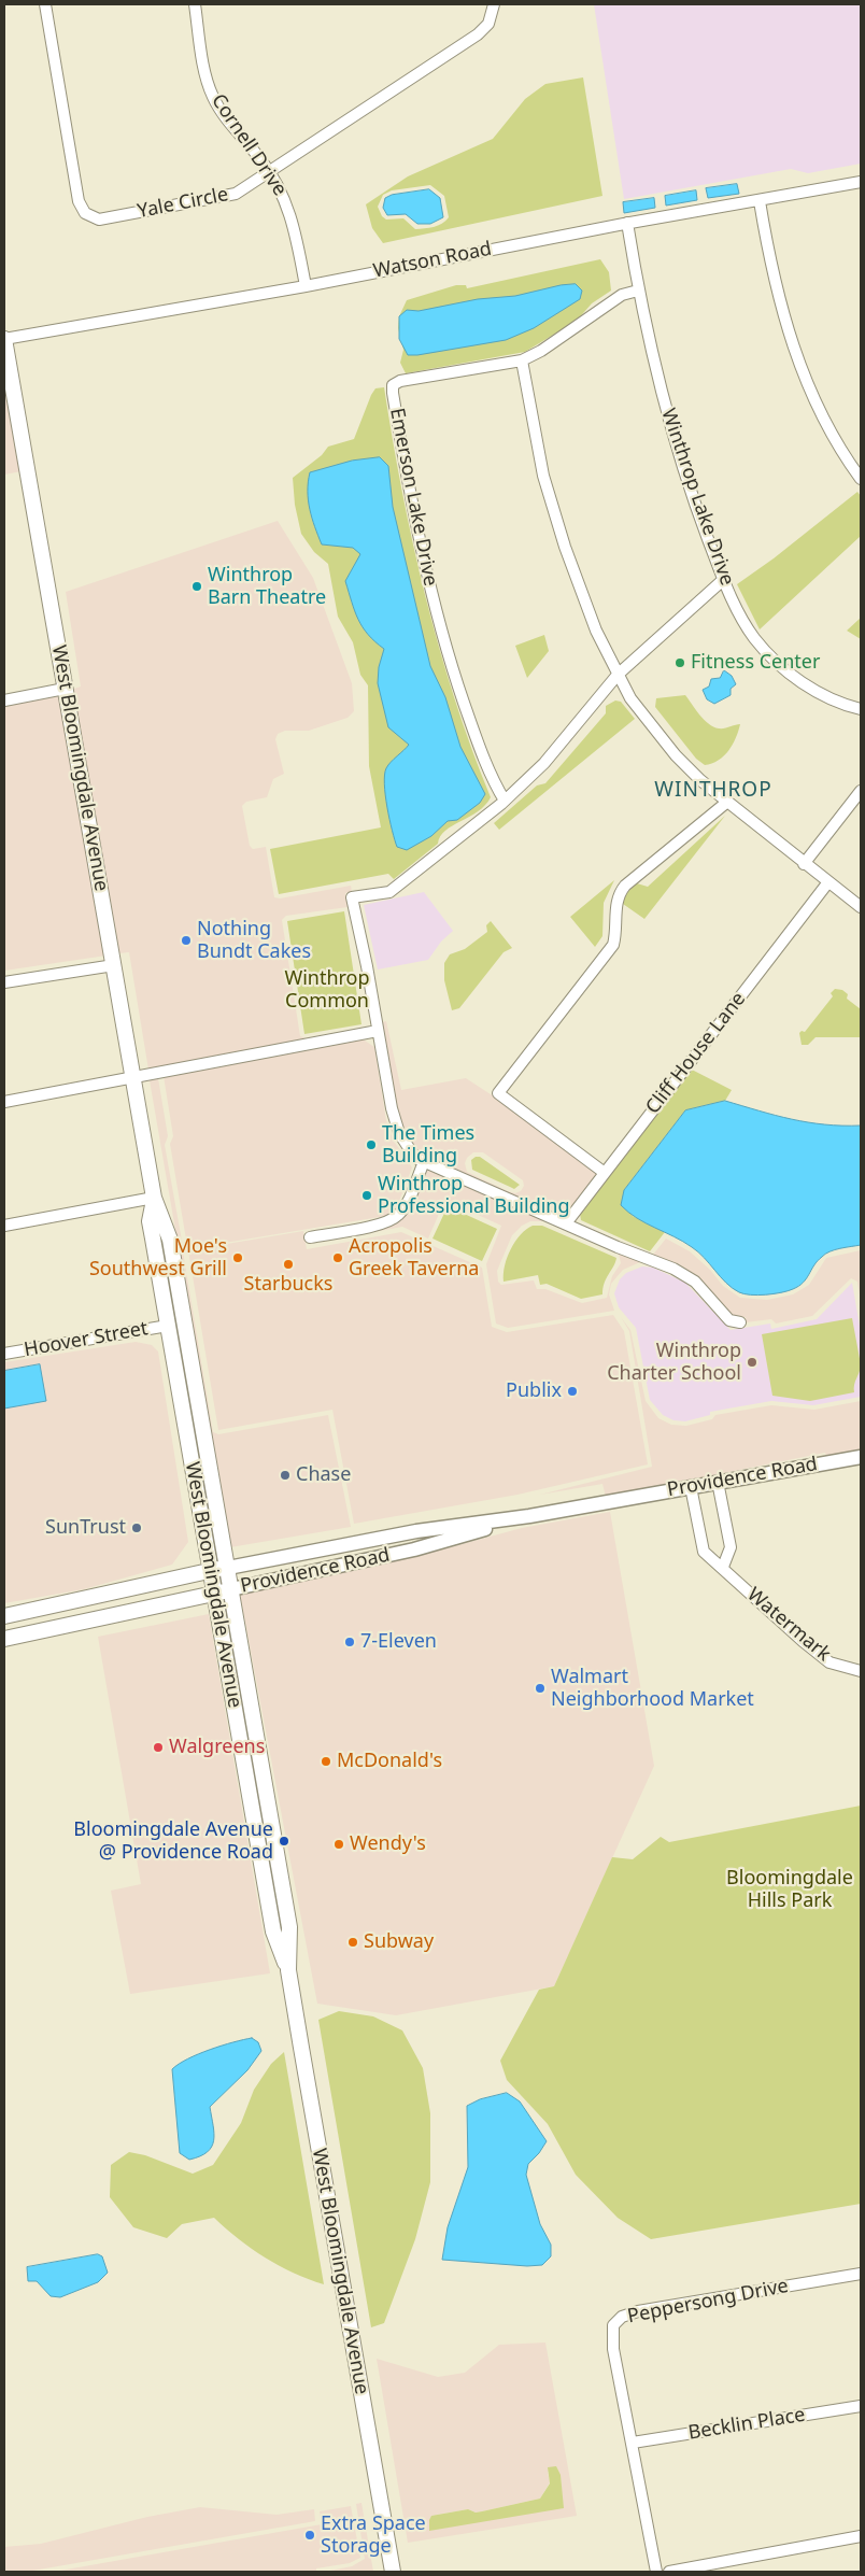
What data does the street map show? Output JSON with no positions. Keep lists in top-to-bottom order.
{
  "streets": {
    "main road": ["West Bloomingdale Avenue", "Providence Road"],
    "street": [
      "Cornell Drive",
      "Yale Circle",
      "Watson Road",
      "Emerson Lake Drive",
      "Winthrop Lake Drive",
      "Cliff House Lane",
      "Hoover Street",
      "Watermark",
      "Peppersong Drive",
      "Becklin Place"
    ]
  },
  "crossings": [
    ["Cornell Drive", "Yale Circle"],
    ["Cornell Drive", "Watson Road"],
    ["Watson Road", "Winthrop Lake Drive"],
    ["Watson Road", "West Bloomingdale Avenue"],
    ["Emerson Lake Drive", "Winthrop Lake Drive"],
    ["West Bloomingdale Avenue", "Hoover Street"],
    ["West Bloomingdale Avenue", "Providence Road"],
    ["Providence Road", "Watermark"],
    ["Peppersong Drive", "Becklin Place"]
  ],
  "districts": ["WINTHROP"],
  "parks": ["Winthrop Common", "Bloomingdale Hills Park"],
  "places": [
    "Winthrop Barn Theatre",
    "Fitness Center",
    "Nothing Bundt Cakes",
    "The Times Building",
    "Winthrop Professional Building",
    "Moe's Southwest Grill",
    "Acropolis Greek Taverna",
    "Starbucks",
    "Winthrop Charter School",
    "Publix",
    "Chase",
    "SunTrust",
    "7-Eleven",
    "Walmart Neighborhood Market",
    "Walgreens",
    "McDonald's",
    "Bloomingdale Avenue @ Providence Road",
    "Wendy's",
    "Subway",
    "Extra Space Storage"
  ]
}
